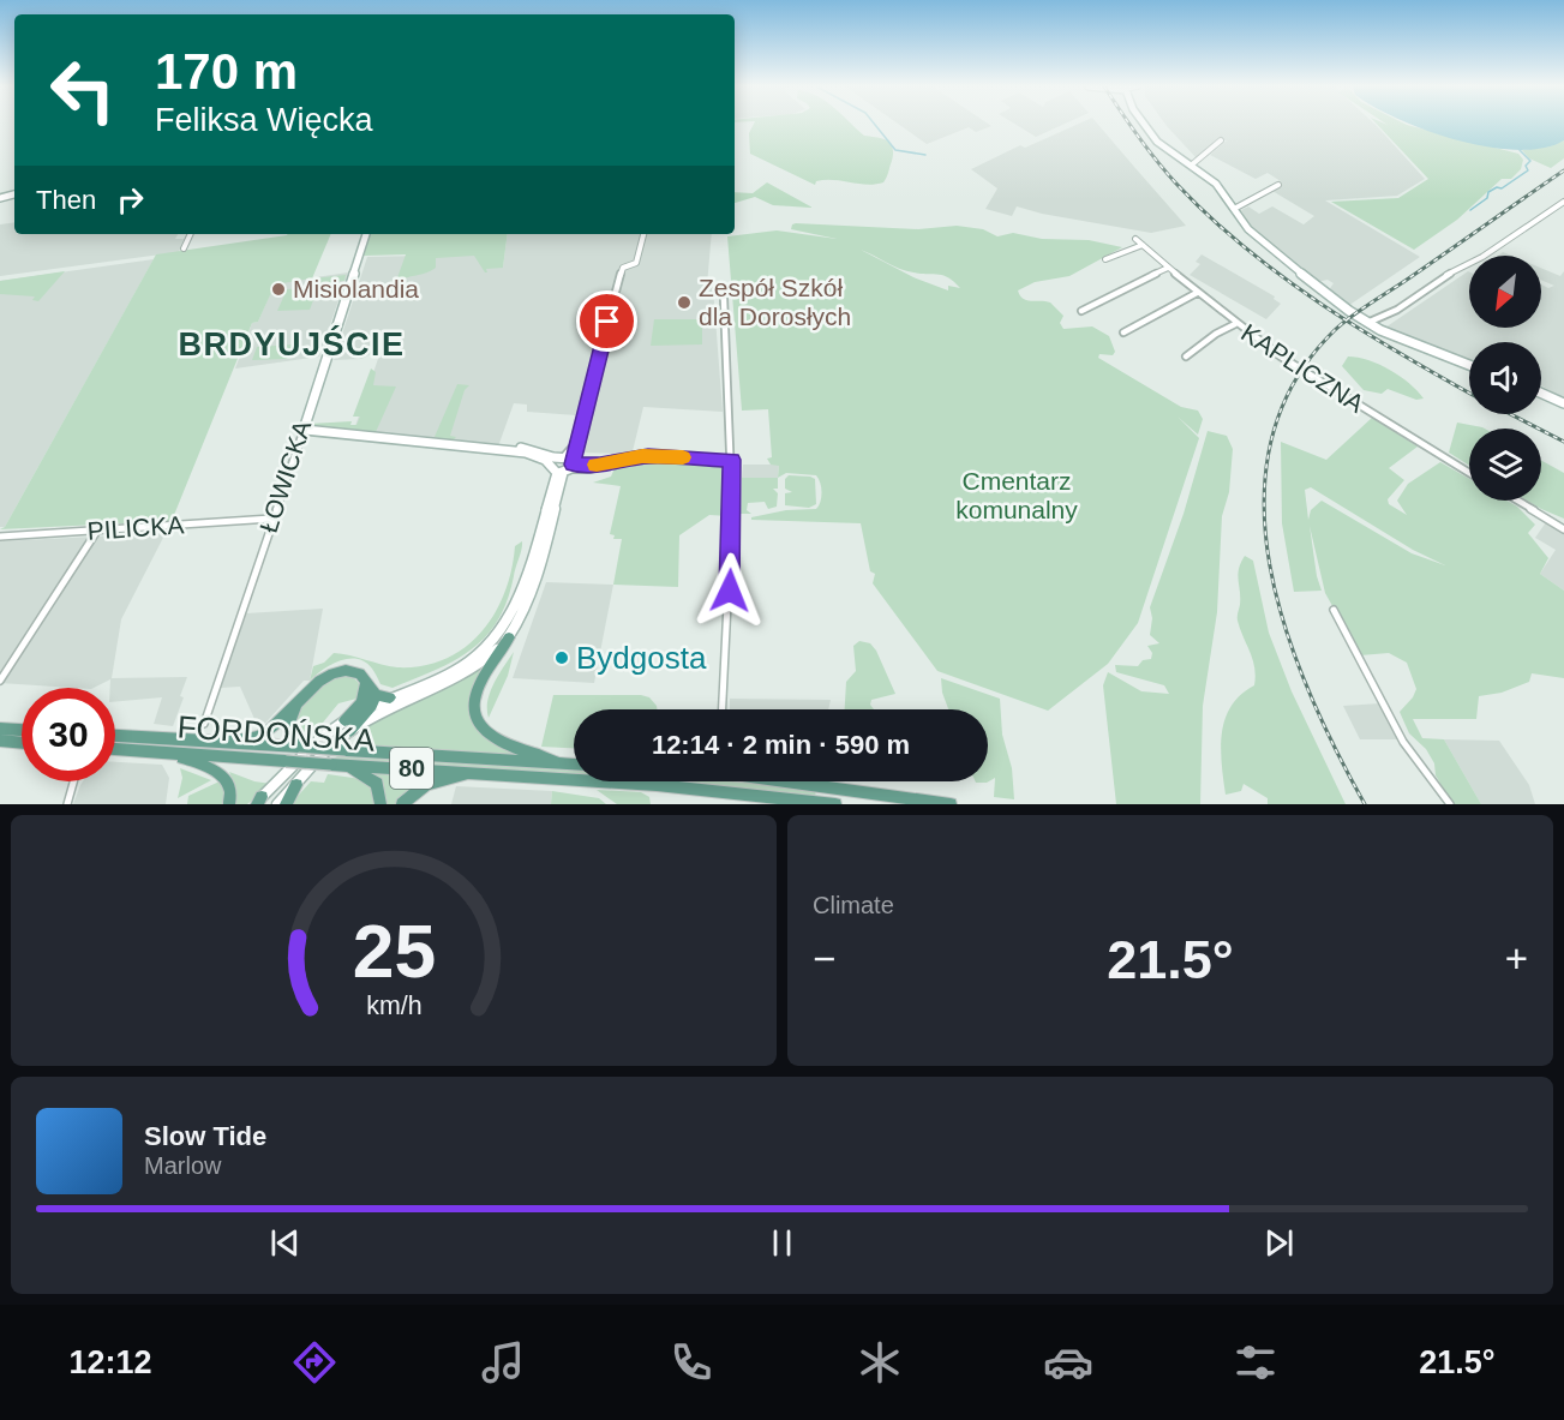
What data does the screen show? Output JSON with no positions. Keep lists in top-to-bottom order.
{
  "streets": {
    "main road": ["FORDOŃSKA", "80"],
    "street": ["KAPLICZNA", "ŁOWICKA", "PILICKA"]
  },
  "crossings": [
    ["ŁOWICKA", "PILICKA"]
  ],
  "districts": ["BRDYUJŚCIE"],
  "parks": ["Cmentarz komunalny"],
  "places": ["Misiolandia", "Zespół Szkół dla Dorosłych", "Bydgosta"],
  "north": "bottom left",
  "page": {
    "turn": ["170 m", "Feliksa Więcka"],
    "then": "Then",
    "limit": "30",
    "trip": "12:14 · 2 min · 590 m",
    "tile": "Climate",
    "heat": ["−", "21.5°", "+"],
    "song": ["Slow Tide", "Marlow"],
    "tabs": ["12:12", "21.5°"],
    "gauge": ["25", "km/h"]
  }
}
